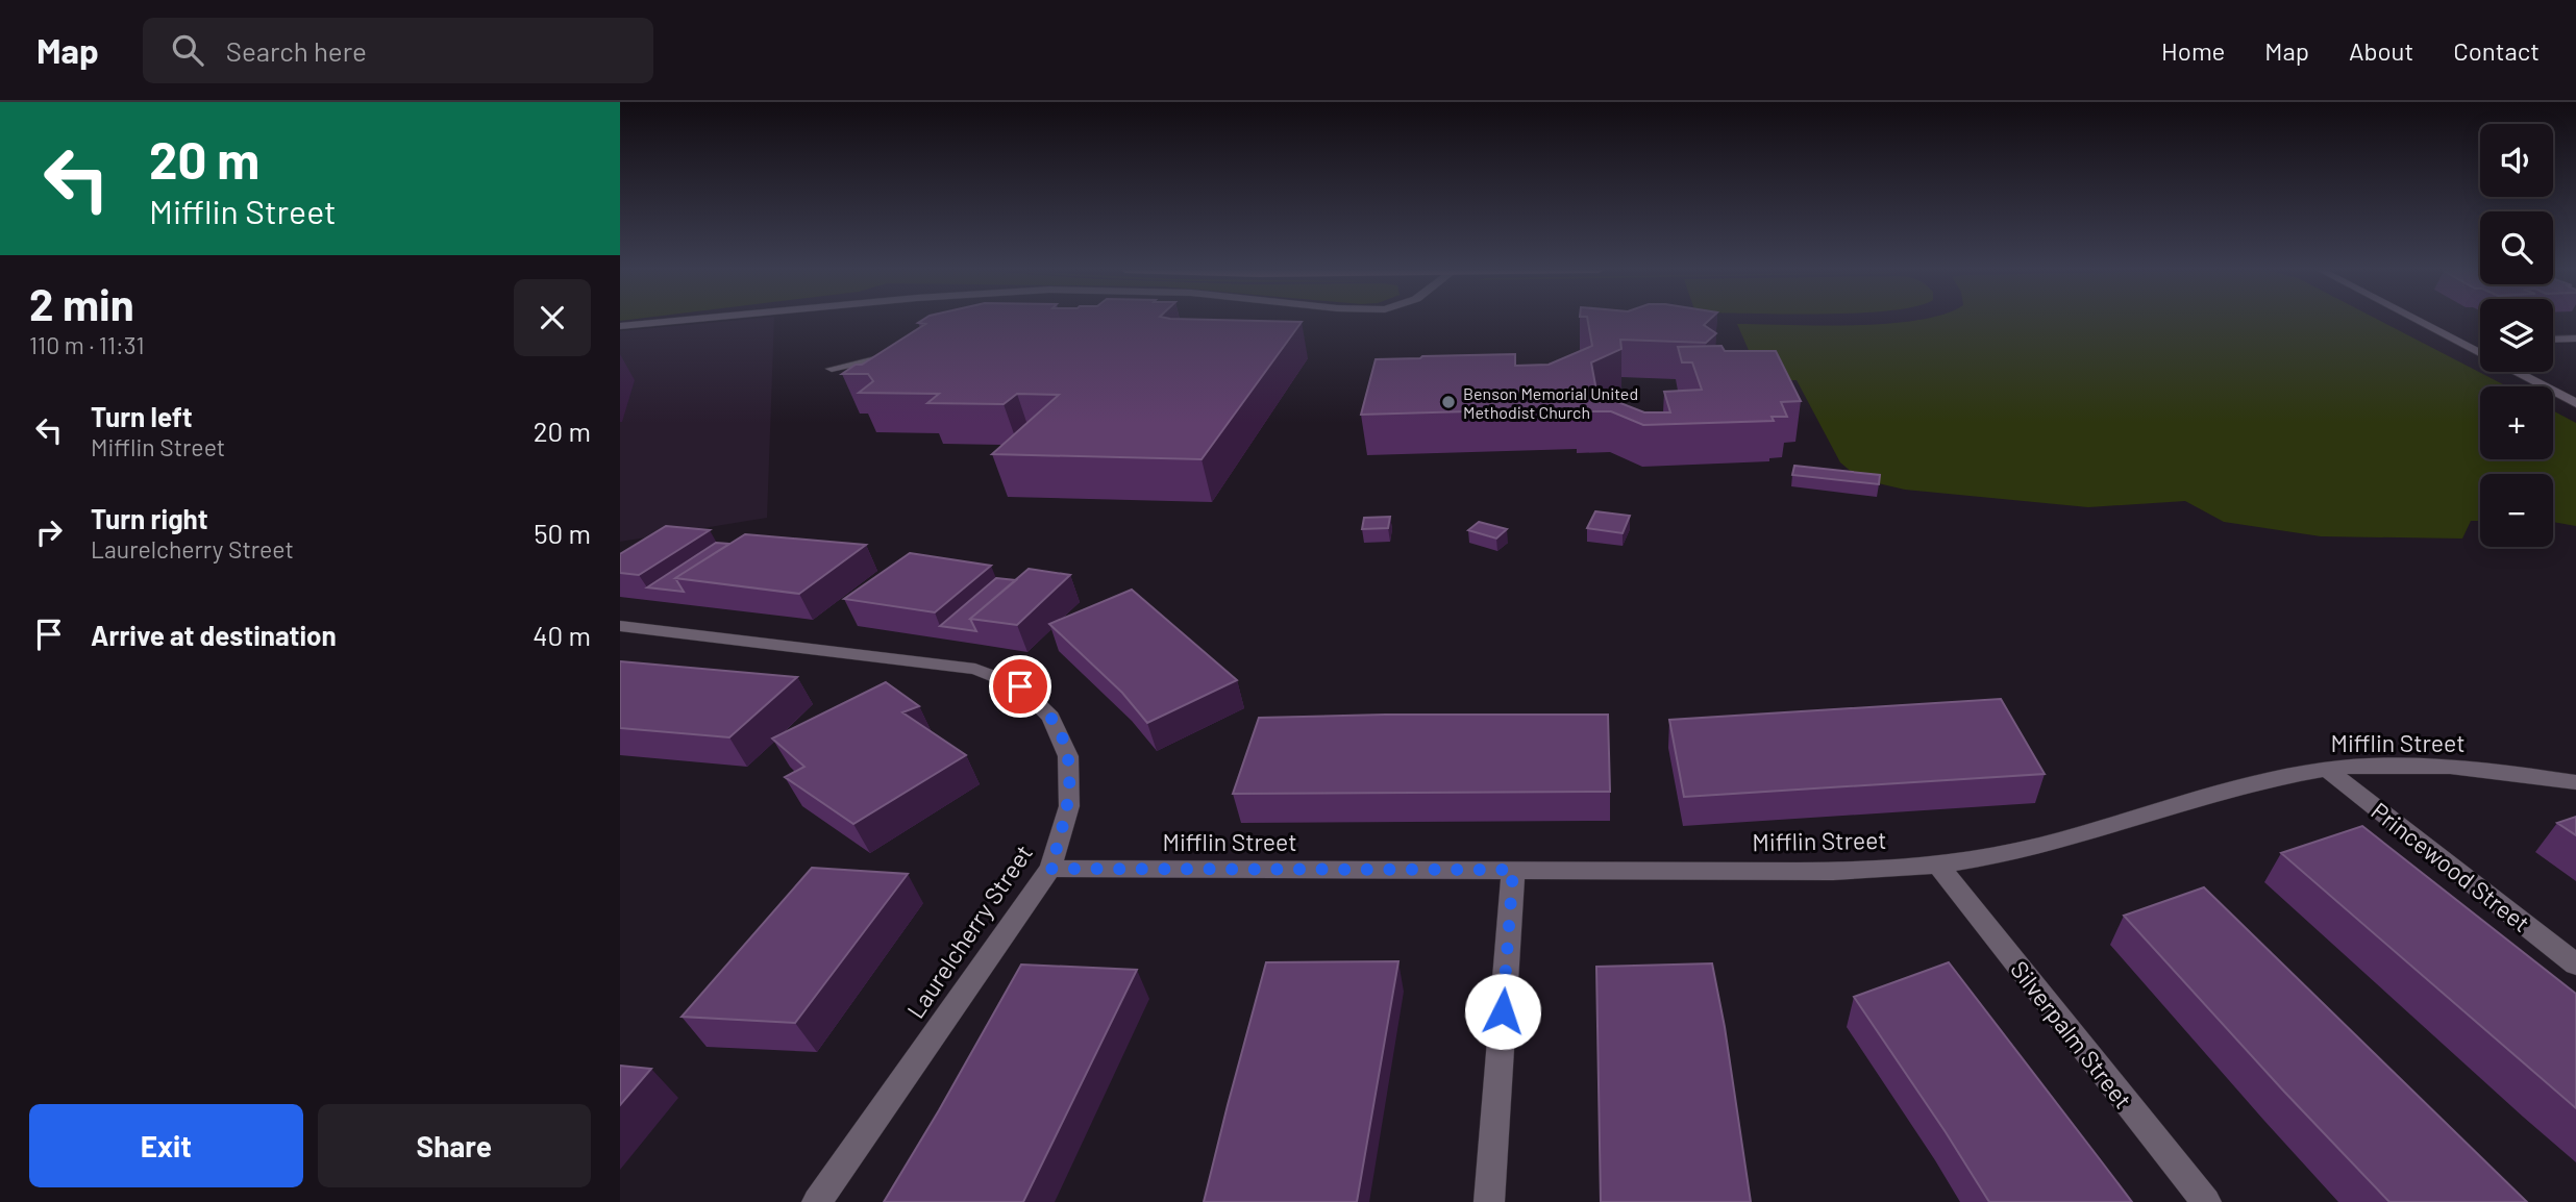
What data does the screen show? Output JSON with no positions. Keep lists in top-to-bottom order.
{
  "streets": {
    "street": [
      "Mifflin Street",
      "Princewood Street",
      "Laurelcherry Street",
      "Silverpalm Street"
    ]
  },
  "crossings": [
    ["Mifflin Street", "Princewood Street"],
    ["Mifflin Street", "Laurelcherry Street"],
    ["Mifflin Street", "Silverpalm Street"]
  ],
  "places": ["Benson Memorial United Methodist Church"],
  "page": {
    "header": "Map",
    "search": "Search here",
    "nav": [
      "Home",
      "Map",
      "About",
      "Contact"
    ],
    "turn": ["20 m", "Mifflin Street"],
    "map_buttons": ["+", "−"],
    "heading": ["2 min", "110 m · 11:31"],
    "list": [
      {
        "name": "Turn left",
        "note": "Mifflin Street",
        "value": "20 m"
      },
      {
        "name": "Turn right",
        "note": "Laurelcherry Street",
        "value": "50 m"
      },
      {
        "name": "Arrive at destination",
        "value": "40 m"
      }
    ],
    "buttons": ["Exit", "Share"]
  }
}
